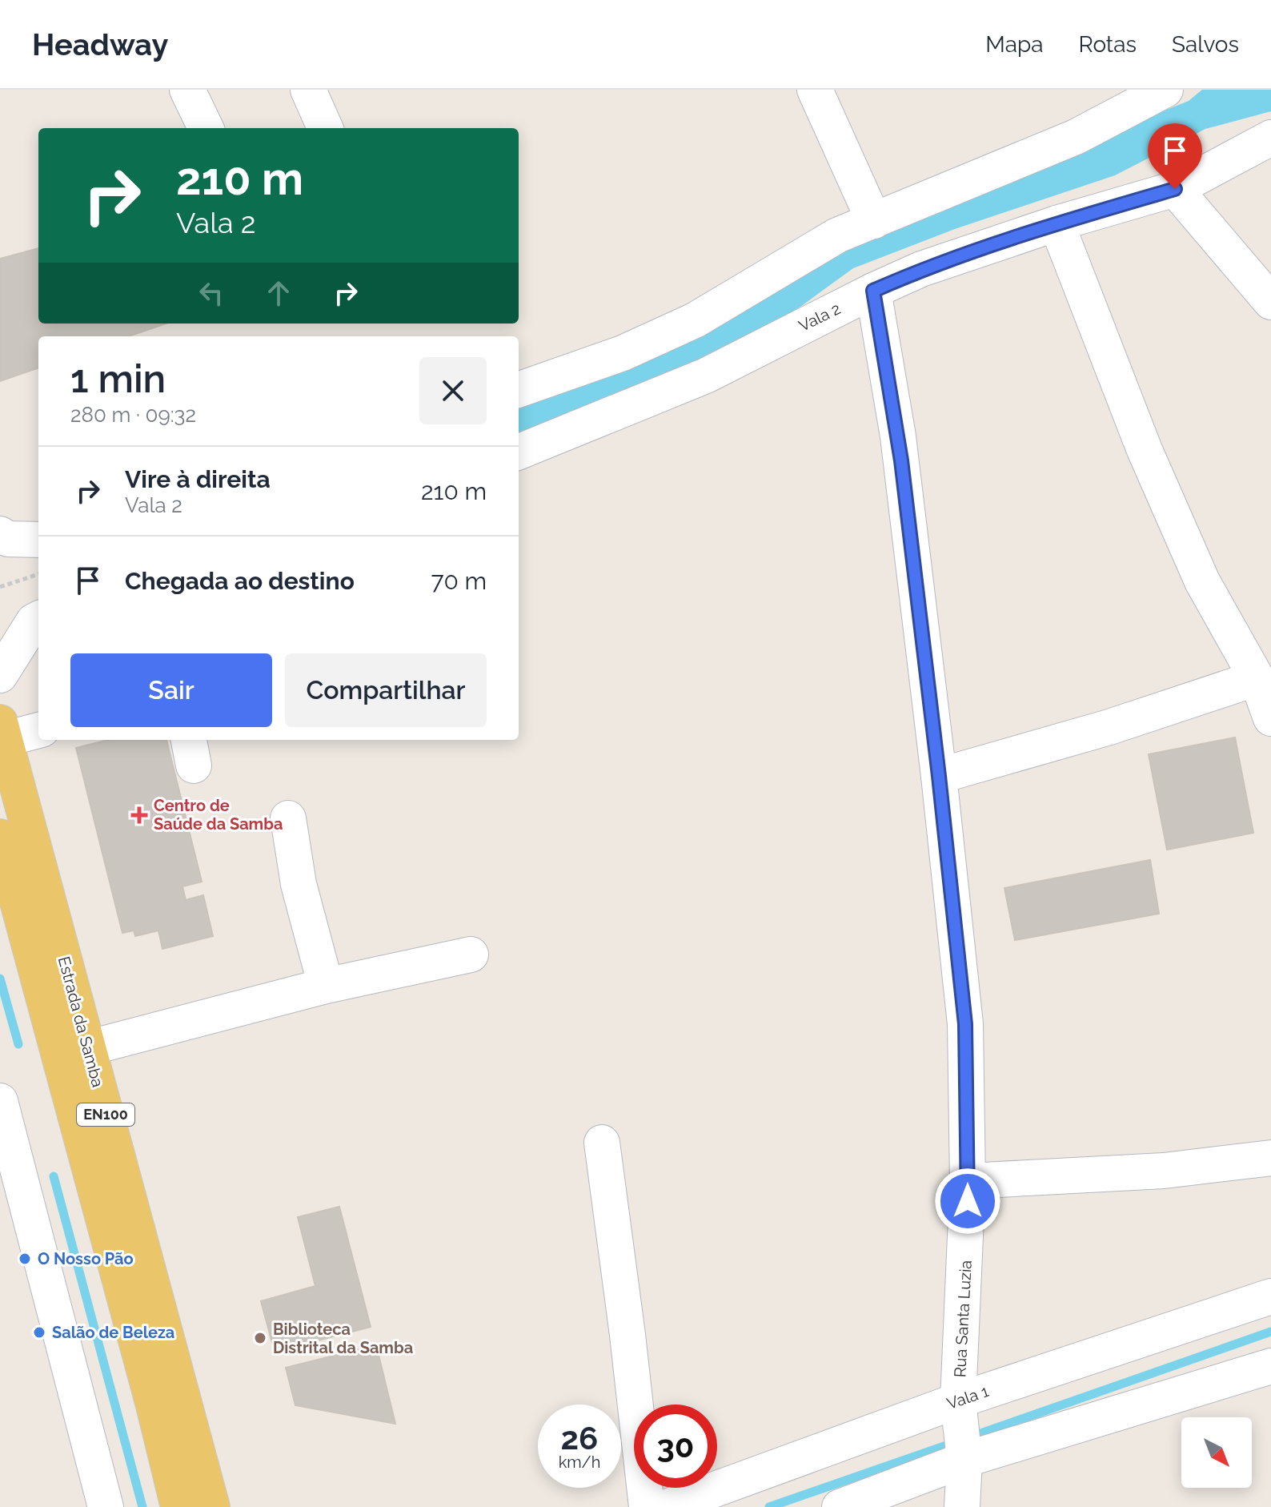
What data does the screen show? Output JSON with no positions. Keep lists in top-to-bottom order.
{
  "streets": {
    "main road": ["Estrada da Samba", "EN100"],
    "street": ["Vala 2", "Rua Santa Luzia", "Vala 1"]
  },
  "crossings": [
    ["Vala 2", "Rua Santa Luzia"],
    ["Rua Santa Luzia", "Vala 1"]
  ],
  "places": {
    "health": ["Centro de Saúde da Samba"],
    "other": ["O Nosso Pão", "Salão de Beleza", "Biblioteca Distrital da Samba"]
  },
  "north": "bottom right",
  "page": {
    "header": "Headway",
    "nav": ["Mapa", "Rotas", "Salvos"],
    "turn": ["210 m", "Vala 2"],
    "heading": ["1 min", "280 m · 09:32"],
    "list": [
      {
        "name": "Vire à direita",
        "note": "Vala 2",
        "value": "210 m"
      },
      {
        "name": "Chegada ao destino",
        "value": "70 m"
      }
    ],
    "buttons": ["Sair", "Compartilhar"],
    "speed": "26 km/h",
    "limit": "30"
  }
}
